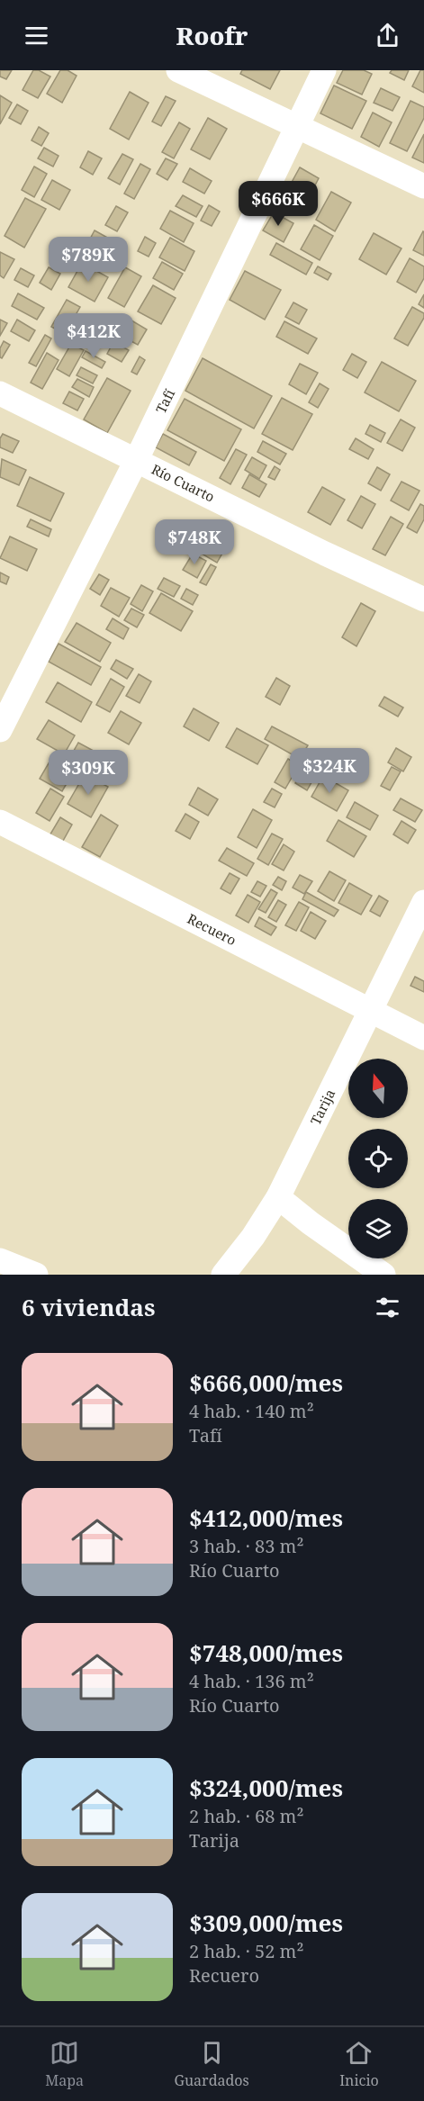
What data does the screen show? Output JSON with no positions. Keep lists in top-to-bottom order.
{
  "streets": {
    "street": [
      "Tafí",
      "Río Cuarto",
      "Recuero",
      "Tarija"
    ]
  },
  "crossings": [
    ["Tafí", "Río Cuarto"],
    ["Recuero", "Tarija"]
  ],
  "north": "top",
  "page": {
    "header": "Roofr",
    "price": [
      "$666K",
      "$789K",
      "$412K",
      "$748K",
      "$324K",
      "$309K"
    ],
    "heading": "6 viviendas",
    "list": [
      {
        "name": "$666,000/mes",
        "note": "4 hab. · 140 m² · Tafí"
      },
      {
        "name": "$412,000/mes",
        "note": "3 hab. · 83 m² · Río Cuarto"
      },
      {
        "name": "$748,000/mes",
        "note": "4 hab. · 136 m² · Río Cuarto"
      },
      {
        "name": "$324,000/mes",
        "note": "2 hab. · 68 m² · Tarija"
      },
      {
        "name": "$309,000/mes",
        "note": "2 hab. · 52 m² · Recuero"
      }
    ],
    "tabs": ["Mapa", "Guardados", "Inicio"]
  }
}
